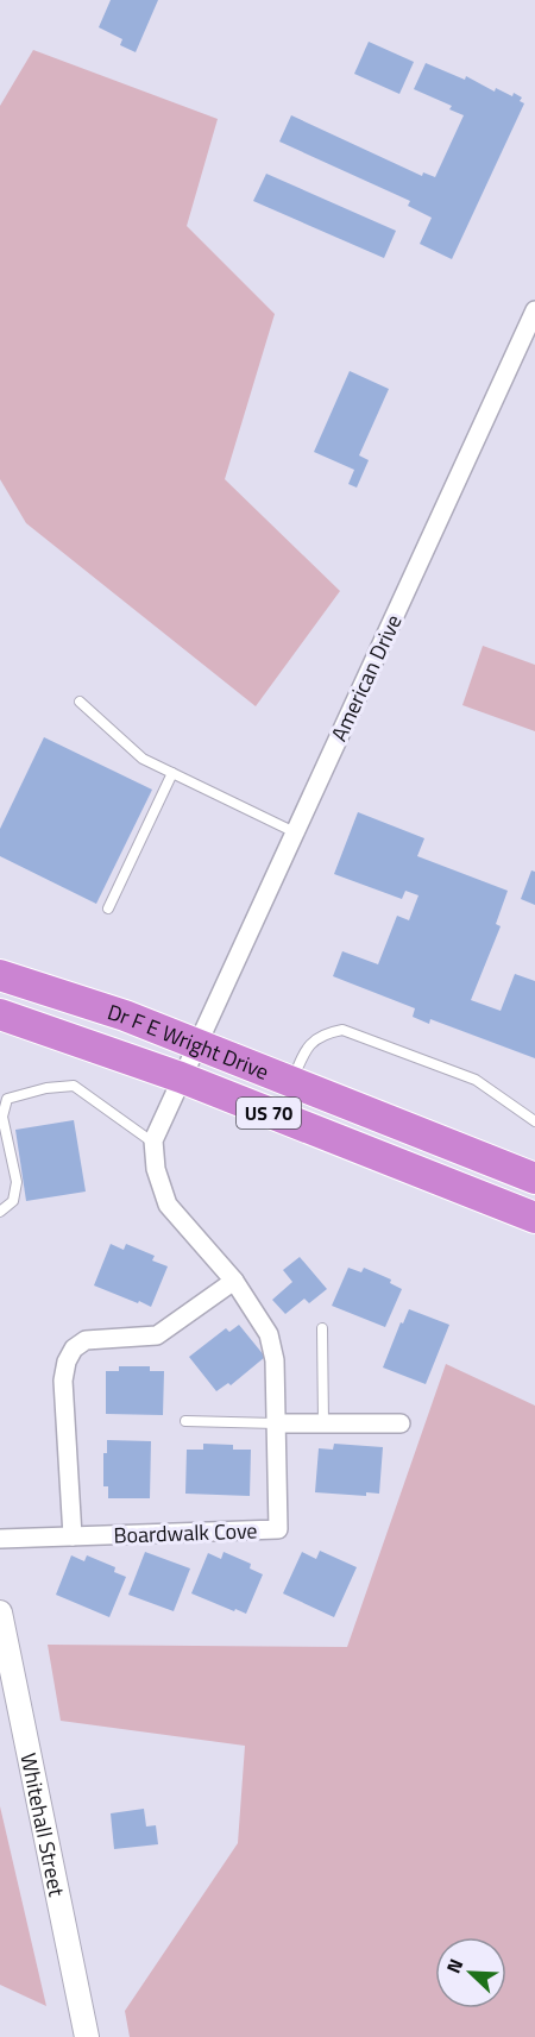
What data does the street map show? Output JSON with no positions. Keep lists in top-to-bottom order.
{
  "streets": {
    "highway": ["Dr F E Wright Drive", "US 70"],
    "street": ["American Drive", "Boardwalk Cove", "Whitehall Street"]
  },
  "crossings": [
    ["American Drive", "Dr F E Wright Drive"]
  ],
  "north": "top left"
}
